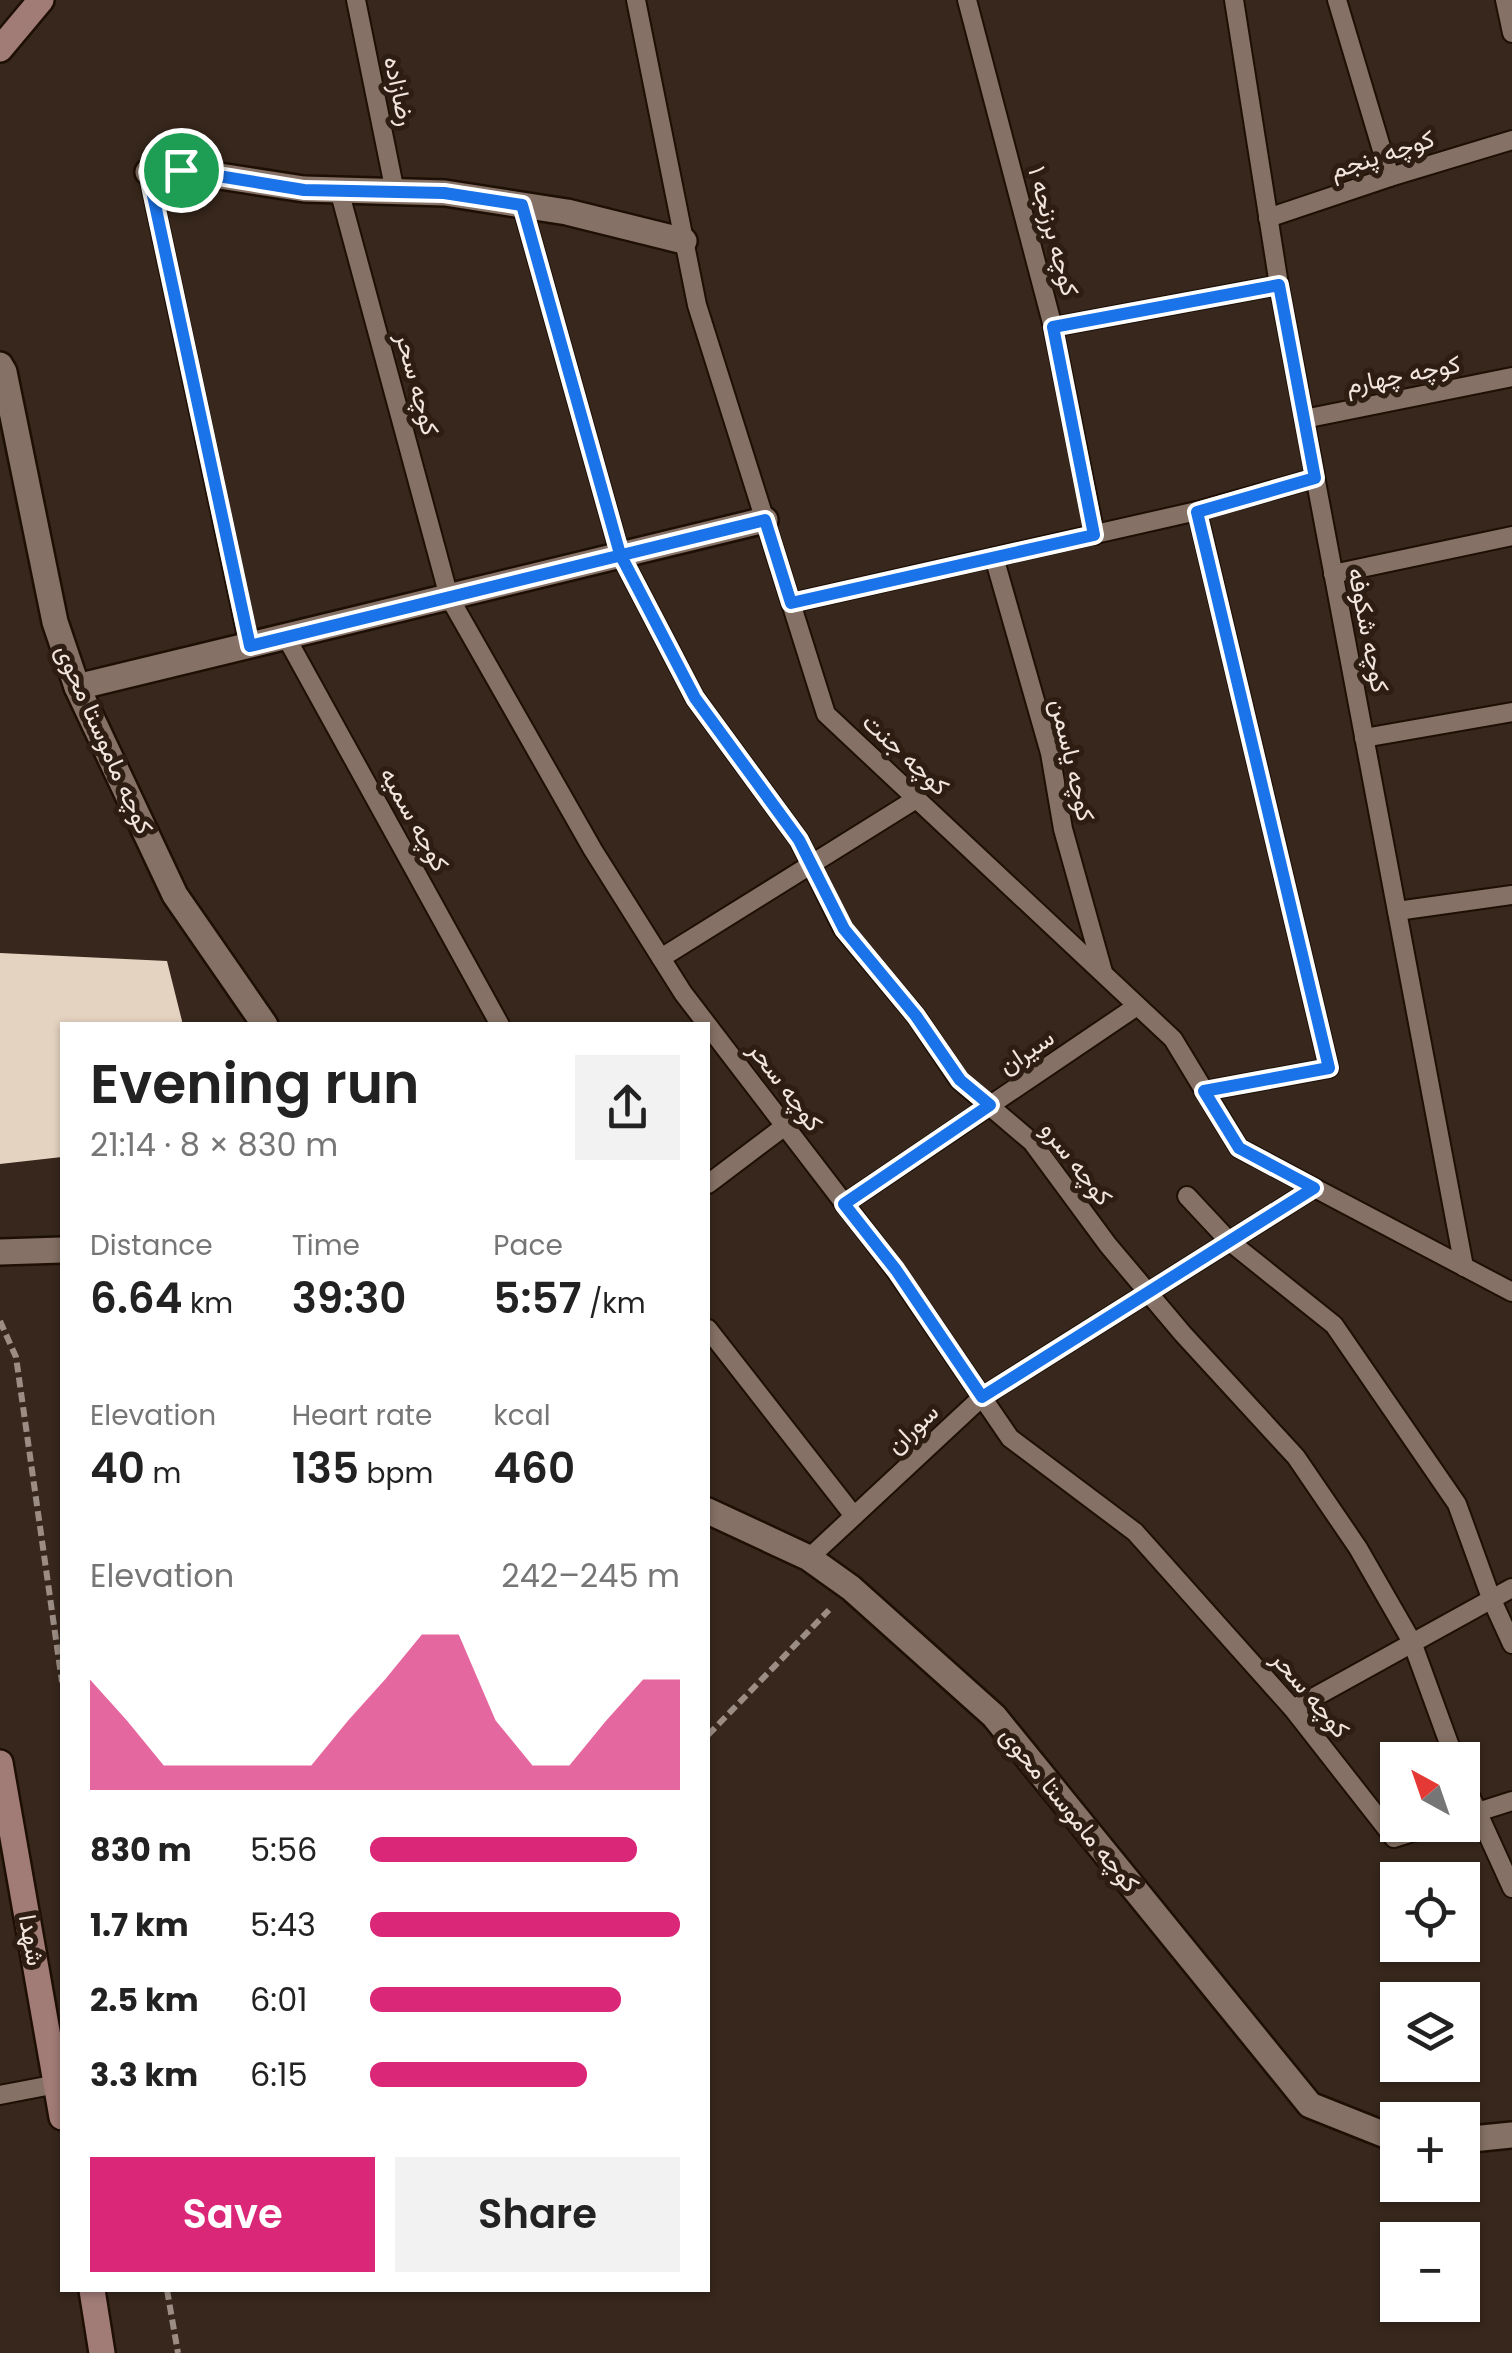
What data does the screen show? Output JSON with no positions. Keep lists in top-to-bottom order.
{
  "streets": {
    "main road": ["شهدا"],
    "street": ["کوچه ماموستا محوی"],
    "lane": [
      "رضازاده",
      "کوچه پنجم",
      "کوچه برزنجه ۱",
      "کوچه چهارم",
      "کوچه سحر",
      "کوچه شکوفه",
      "کوچه جنت",
      "کوچه یاسمن",
      "کوچه سمیه",
      "سیران",
      "کوچه سرو",
      "سوران"
    ]
  },
  "crossings": [
    ["کوچه پنجم", "کوچه شکوفه"],
    ["کوچه چهارم", "کوچه شکوفه"],
    ["کوچه سحر", "سیران"],
    ["کوچه سحر", "سوران"],
    ["کوچه شکوفه", "کوچه جنت"],
    ["کوچه ماموستا محوی", "سوران"],
    ["کوچه جنت", "کوچه یاسمن"],
    ["کوچه جنت", "سیران"],
    ["کوچه جنت", "سوران"],
    ["سیران", "کوچه سرو"],
    ["کوچه سرو", "سوران"]
  ],
  "north": "top left",
  "page": {
    "heading": ["Evening run", "21:14 · 8 × 830 m"],
    "stats": [
      ["Distance", "6.64 km"],
      ["Time", "39:30"],
      ["Pace", "5:57 /km"],
      ["Elevation", "40 m"],
      ["Heart rate", "135 bpm"],
      ["kcal", "460"]
    ],
    "chart": ["Elevation", "242–245 m"],
    "map_buttons": ["+", "−"],
    "list": [
      {
        "name": "830 m",
        "note": "5:56"
      },
      {
        "name": "1.7 km",
        "note": "5:43"
      },
      {
        "name": "2.5 km",
        "note": "6:01"
      },
      {
        "name": "3.3 km",
        "note": "6:15"
      }
    ],
    "buttons": ["Save", "Share"]
  }
}
